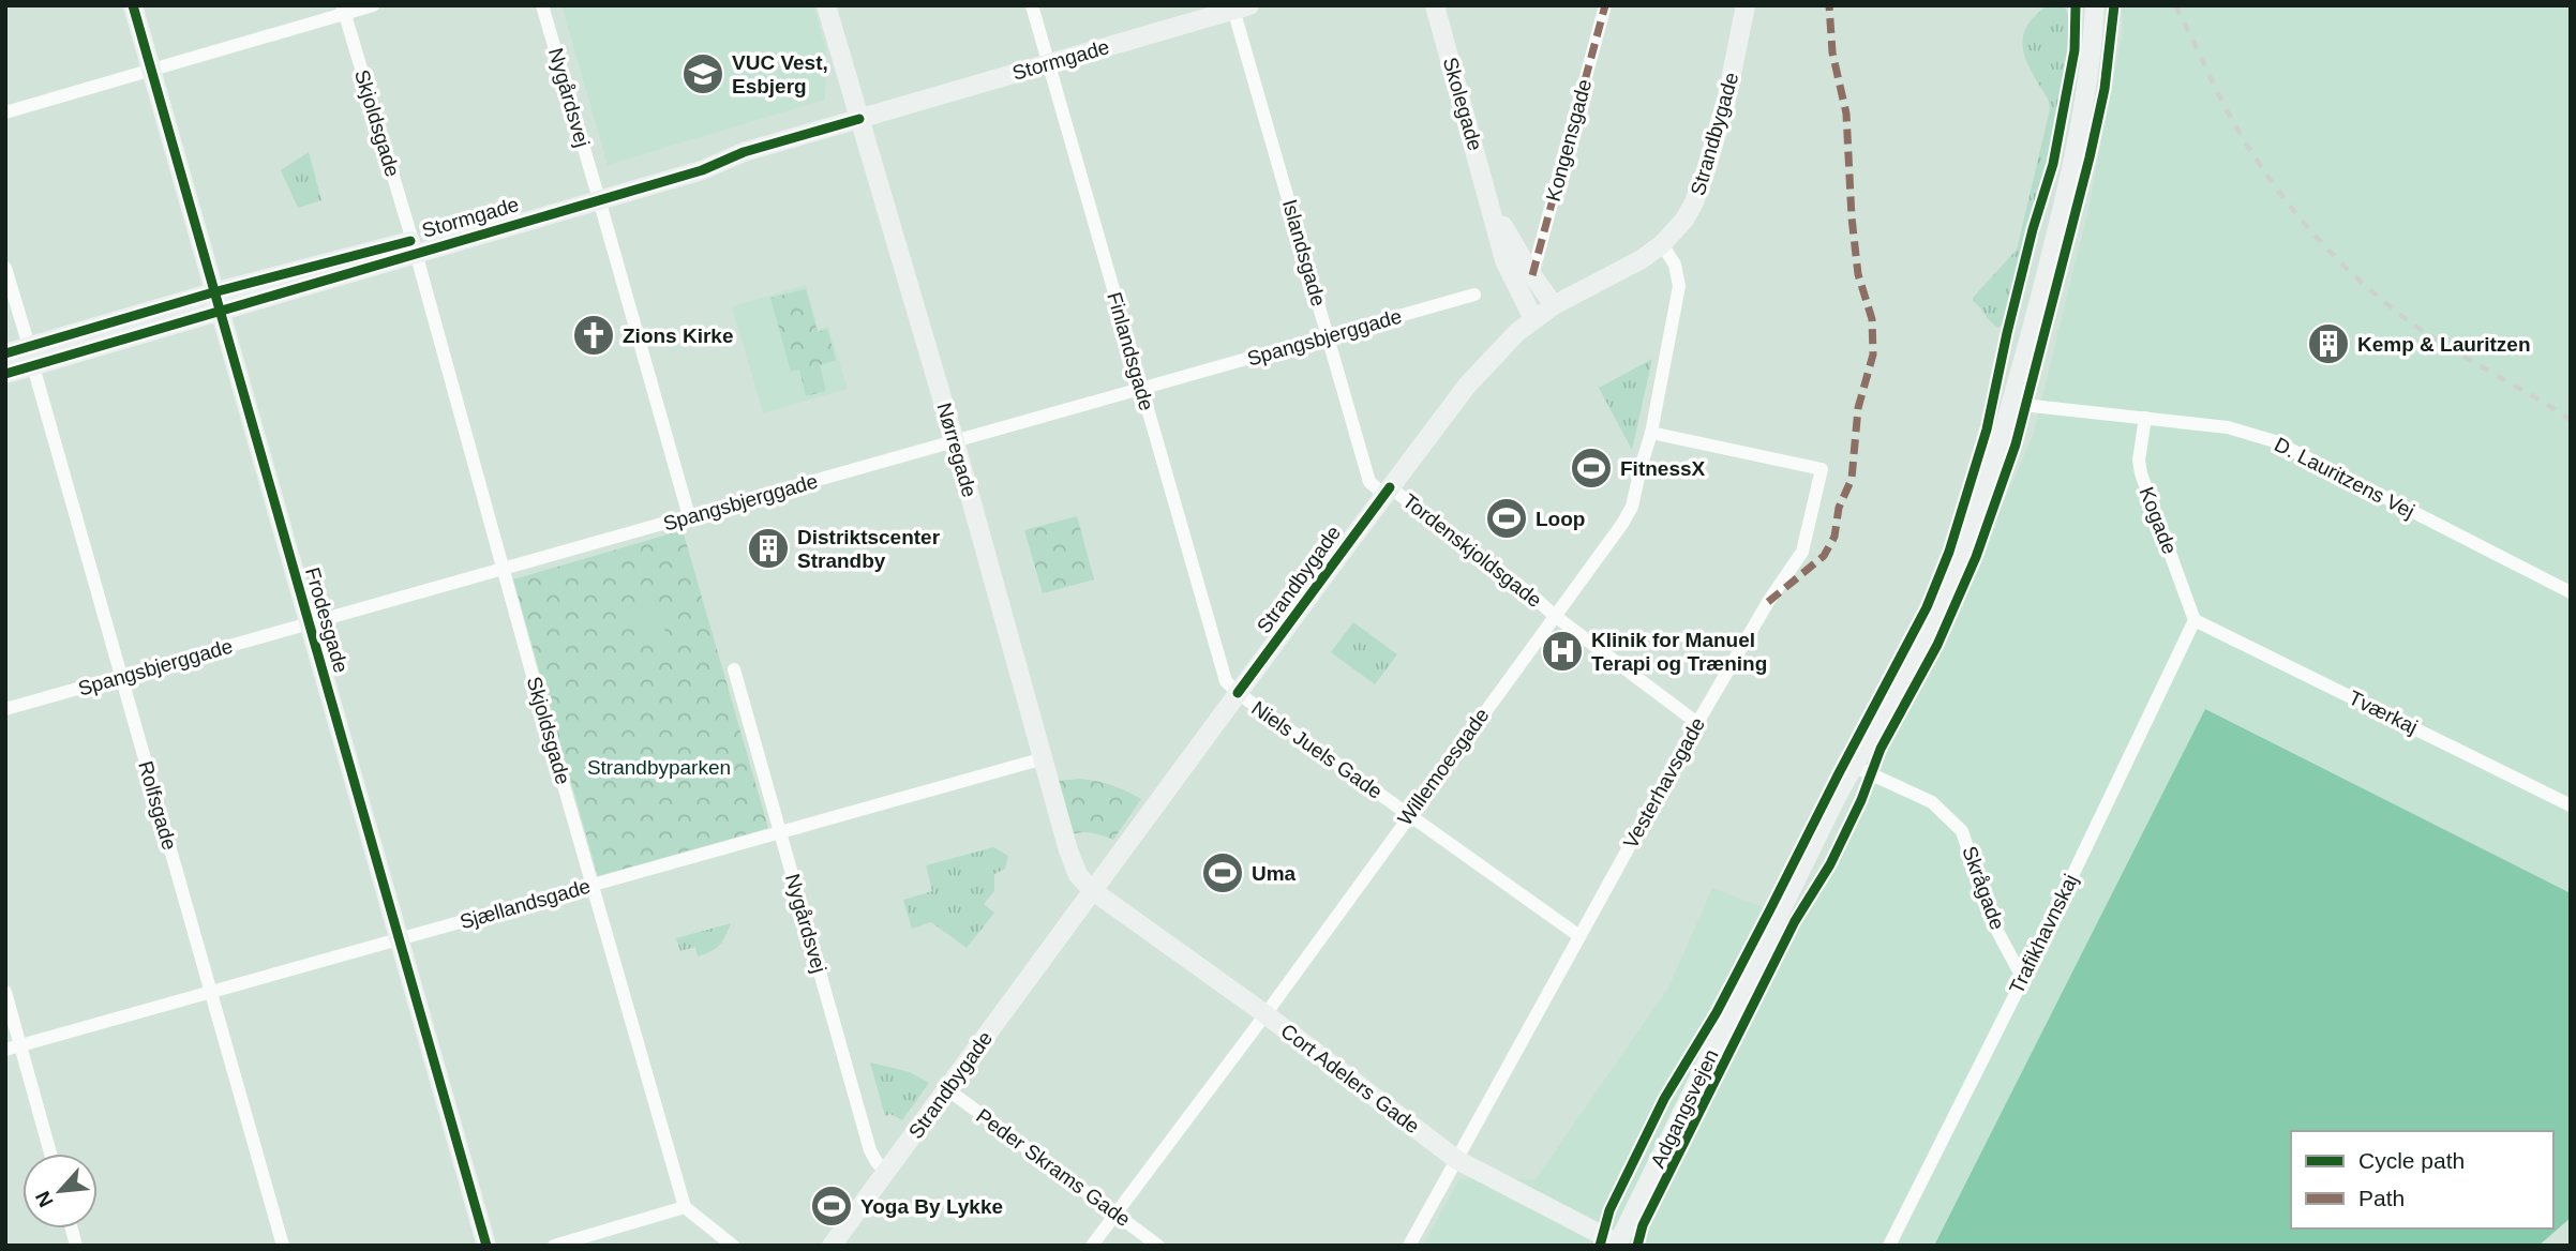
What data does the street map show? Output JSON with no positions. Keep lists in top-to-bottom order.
{
  "streets": {
    "street": [
      "Stormgade",
      "Nygårdsvej",
      "Skolegade",
      "Skjoldsgade",
      "Strandbygade",
      "Kongensgade",
      "Islandsgade",
      "Spangsbjerggade",
      "Finlandsgade",
      "Nørregade",
      "D. Lauritzens Vej",
      "Kogade",
      "Tordenskjoldsgade",
      "Frodesgade",
      "Tværkaj",
      "Niels Juels Gade",
      "Willemoesgade",
      "Vesterhavsgade",
      "Rolfsgade",
      "Skrågade",
      "Sjællandsgade",
      "Trafikhavnskaj",
      "Cort Adelers Gade",
      "Adgangsvejen",
      "Peder Skrams Gade"
    ]
  },
  "crossings": [
    ["Stormgade", "Nygårdsvej"],
    ["Stormgade", "Skjoldsgade"],
    ["Stormgade", "Islandsgade"],
    ["Stormgade", "Finlandsgade"],
    ["Stormgade", "Nørregade"],
    ["Stormgade", "Frodesgade"],
    ["Stormgade", "Rolfsgade"],
    ["Nygårdsvej", "Strandbygade"],
    ["Nygårdsvej", "Spangsbjerggade"],
    ["Nygårdsvej", "Sjællandsgade"],
    ["Skolegade", "Strandbygade"],
    ["Skolegade", "Kongensgade"],
    ["Skjoldsgade", "Spangsbjerggade"],
    ["Skjoldsgade", "Sjællandsgade"],
    ["Strandbygade", "Islandsgade"],
    ["Strandbygade", "Finlandsgade"],
    ["Strandbygade", "Nørregade"],
    ["Strandbygade", "Tordenskjoldsgade"],
    ["Strandbygade", "Niels Juels Gade"],
    ["Strandbygade", "Willemoesgade"],
    ["Strandbygade", "Cort Adelers Gade"],
    ["Strandbygade", "Peder Skrams Gade"],
    ["Islandsgade", "Spangsbjerggade"],
    ["Islandsgade", "Tordenskjoldsgade"],
    ["Spangsbjerggade", "Finlandsgade"],
    ["Spangsbjerggade", "Nørregade"],
    ["Spangsbjerggade", "Frodesgade"],
    ["Spangsbjerggade", "Rolfsgade"],
    ["Finlandsgade", "Niels Juels Gade"],
    ["Nørregade", "Sjællandsgade"],
    ["Nørregade", "Cort Adelers Gade"],
    ["D. Lauritzens Vej", "Kogade"],
    ["D. Lauritzens Vej", "Adgangsvejen"],
    ["Kogade", "Tværkaj"],
    ["Kogade", "Trafikhavnskaj"],
    ["Tordenskjoldsgade", "Willemoesgade"],
    ["Tordenskjoldsgade", "Vesterhavsgade"],
    ["Frodesgade", "Sjællandsgade"],
    ["Tværkaj", "Trafikhavnskaj"],
    ["Niels Juels Gade", "Willemoesgade"],
    ["Niels Juels Gade", "Vesterhavsgade"],
    ["Willemoesgade", "Vesterhavsgade"],
    ["Willemoesgade", "Cort Adelers Gade"],
    ["Willemoesgade", "Peder Skrams Gade"],
    ["Vesterhavsgade", "Cort Adelers Gade"],
    ["Rolfsgade", "Sjællandsgade"],
    ["Skrågade", "Trafikhavnskaj"],
    ["Skrågade", "Adgangsvejen"],
    ["Cort Adelers Gade", "Adgangsvejen"]
  ],
  "parks": ["Strandbyparken"],
  "places": {
    "school or university": ["VUC Vest, Esbjerg"],
    "church": ["Zions Kirke"],
    "building": ["Kemp & Lauritzen", "Distriktscenter Strandby"],
    "sports": [
      "FitnessX",
      "Loop",
      "Uma",
      "Yoga By Lykke"
    ],
    "hospital": ["Klinik for Manuel Terapi og Træning"]
  },
  "legend": ["Cycle path", "Path"],
  "north": "bottom left"
}
